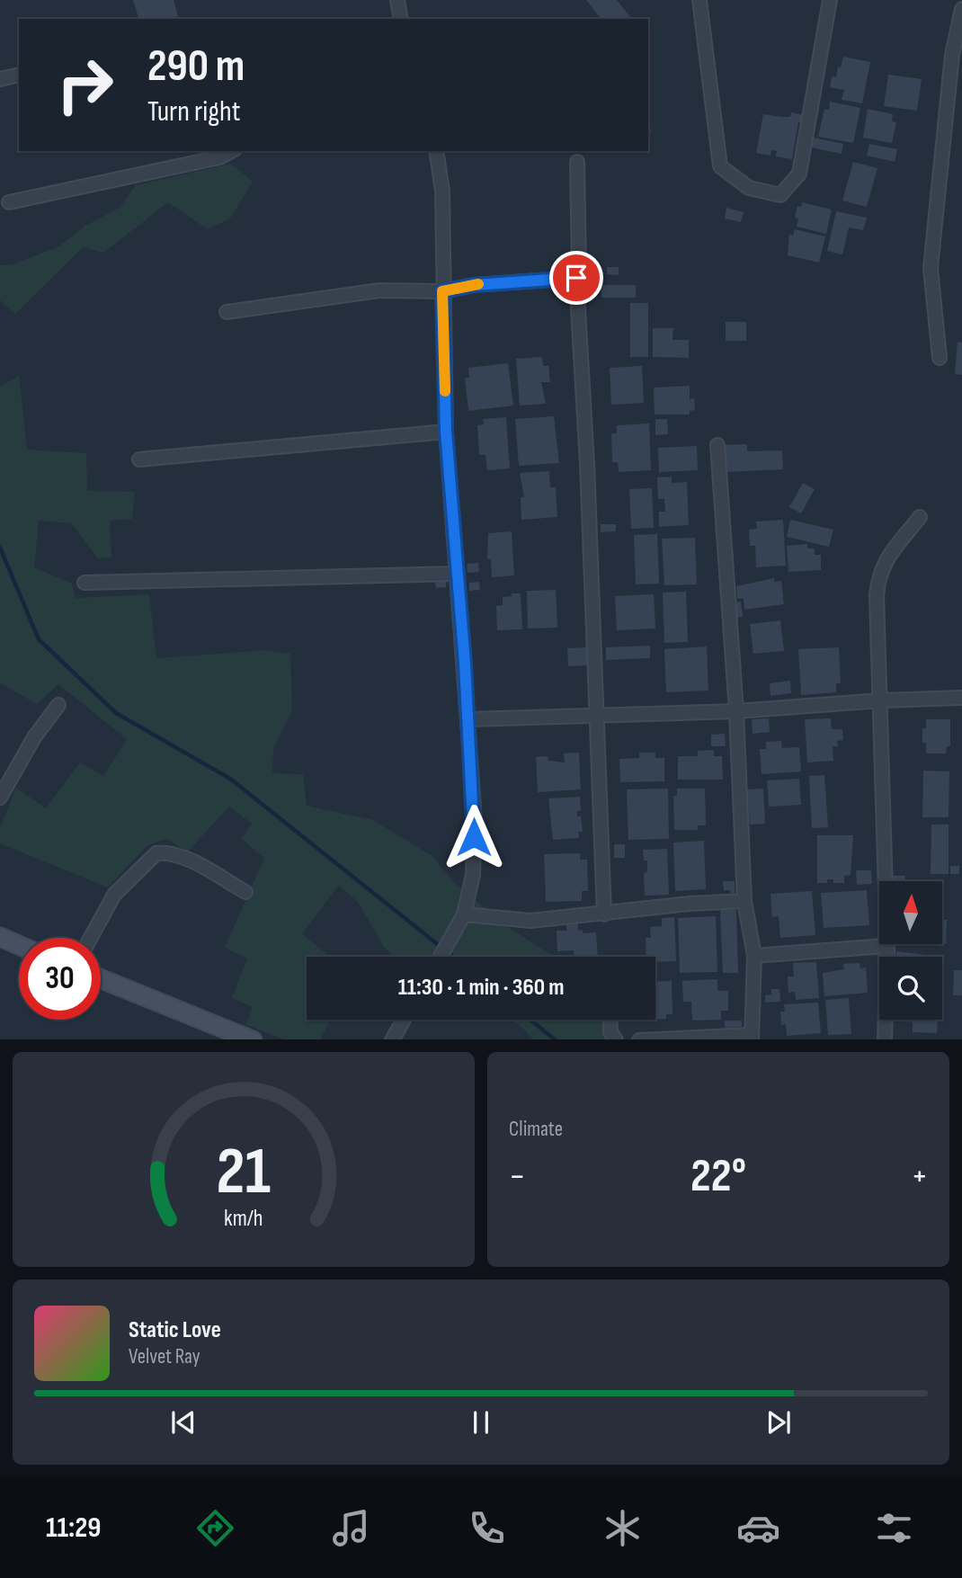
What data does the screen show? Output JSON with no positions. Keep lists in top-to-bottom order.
{
  "north": "top",
  "page": {
    "turn": ["290 m", "Turn right"],
    "limit": "30",
    "trip": "11:30 · 1 min · 360 m",
    "tile": "Climate",
    "heat": ["−", "22°", "+"],
    "song": ["Static Love", "Velvet Ray"],
    "tabs": "11:29",
    "gauge": ["21", "km/h"]
  }
}
